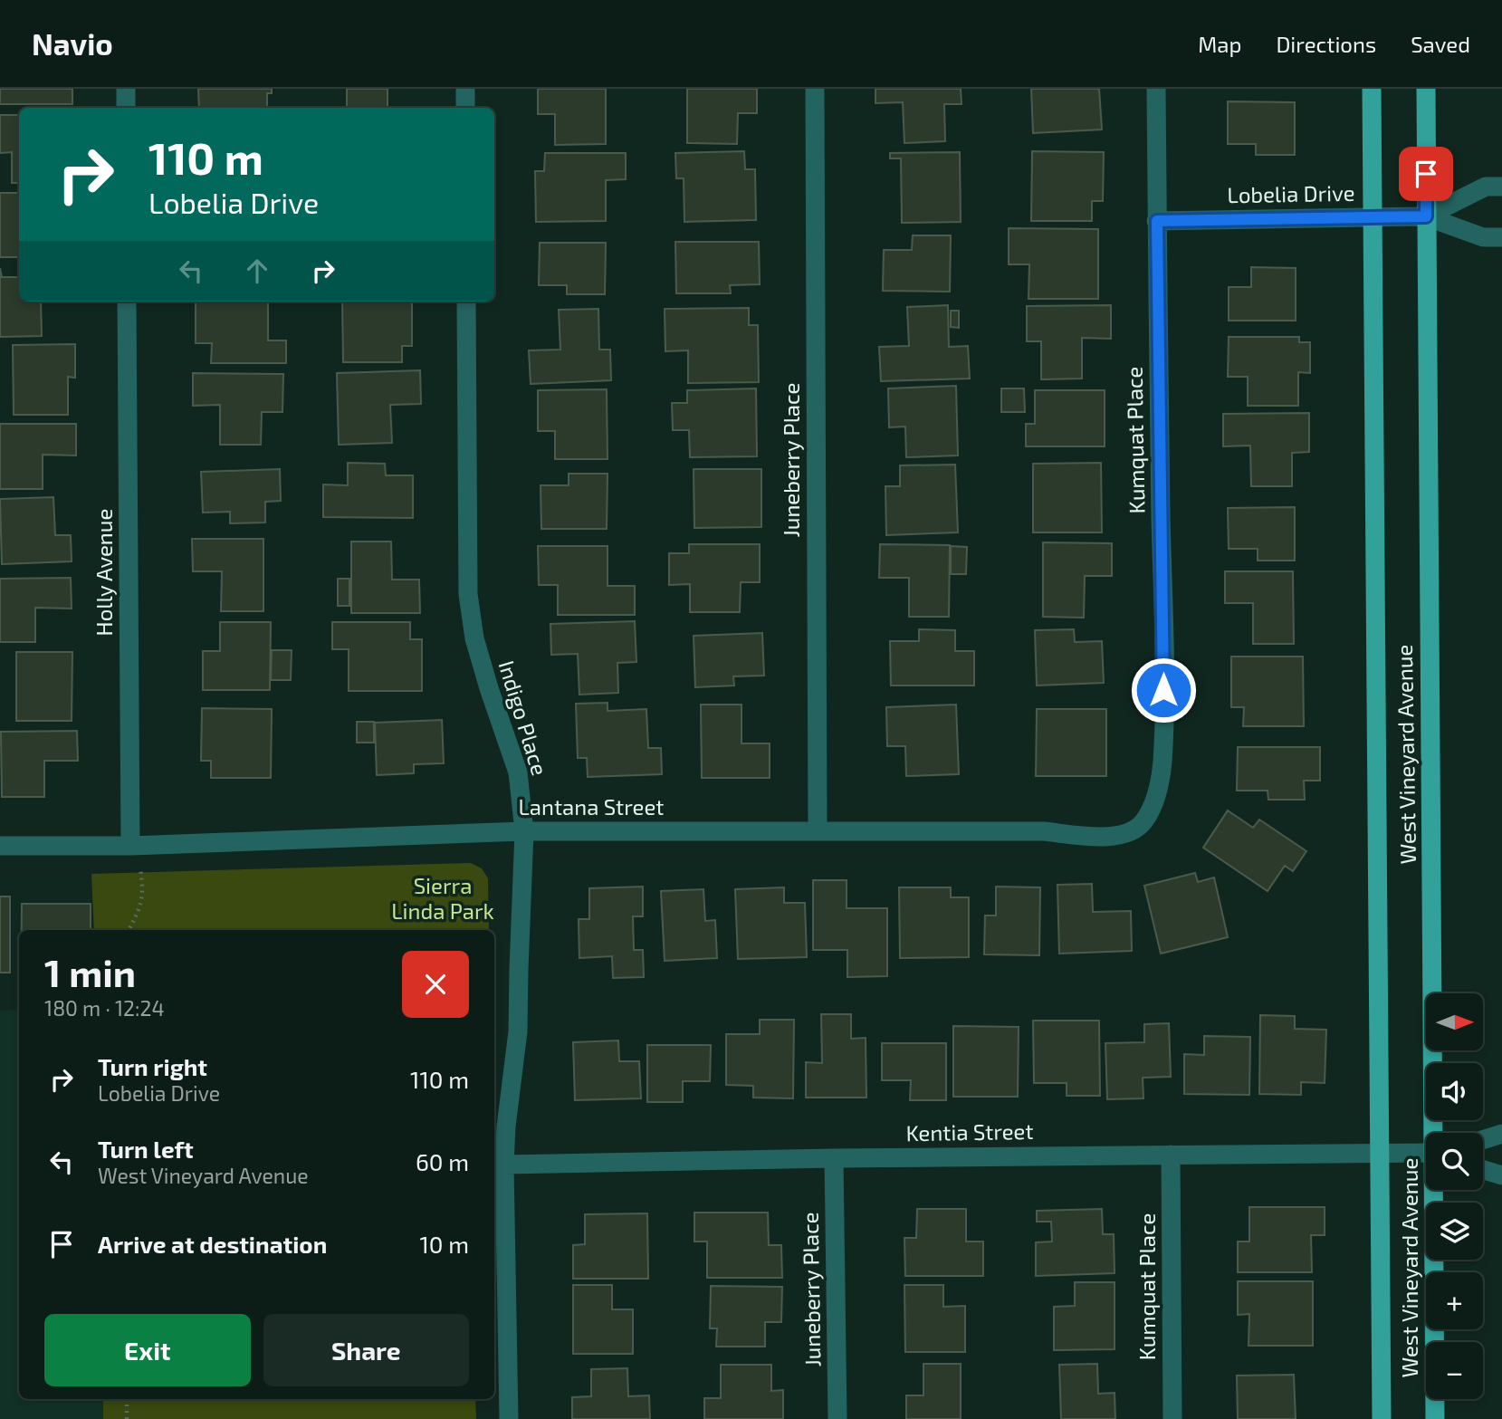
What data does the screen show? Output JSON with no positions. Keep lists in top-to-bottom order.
{
  "streets": {
    "main road": ["West Vineyard Avenue"],
    "street": [
      "Lobelia Drive",
      "Kumquat Place",
      "Juneberry Place",
      "Holly Avenue",
      "Indigo Place",
      "Lantana Street",
      "Kentia Street"
    ]
  },
  "crossings": [
    ["Lobelia Drive", "Kumquat Place"],
    ["Lobelia Drive", "West Vineyard Avenue"],
    ["Kumquat Place", "Lantana Street"],
    ["Kumquat Place", "Kentia Street"],
    ["Juneberry Place", "Lantana Street"],
    ["Juneberry Place", "Kentia Street"],
    ["Holly Avenue", "Lantana Street"],
    ["Indigo Place", "Lantana Street"],
    ["Indigo Place", "Kentia Street"],
    ["West Vineyard Avenue", "Kentia Street"]
  ],
  "parks": ["Sierra Linda Park"],
  "north": "right",
  "page": {
    "header": "Navio",
    "nav": ["Map", "Directions", "Saved"],
    "turn": ["110 m", "Lobelia Drive"],
    "heading": ["1 min", "180 m · 12:24"],
    "map_buttons": ["+", "−"],
    "list": [
      {
        "name": "Turn right",
        "note": "Lobelia Drive",
        "value": "110 m"
      },
      {
        "name": "Turn left",
        "note": "West Vineyard Avenue",
        "value": "60 m"
      },
      {
        "name": "Arrive at destination",
        "value": "10 m"
      }
    ],
    "buttons": ["Exit", "Share"]
  }
}
